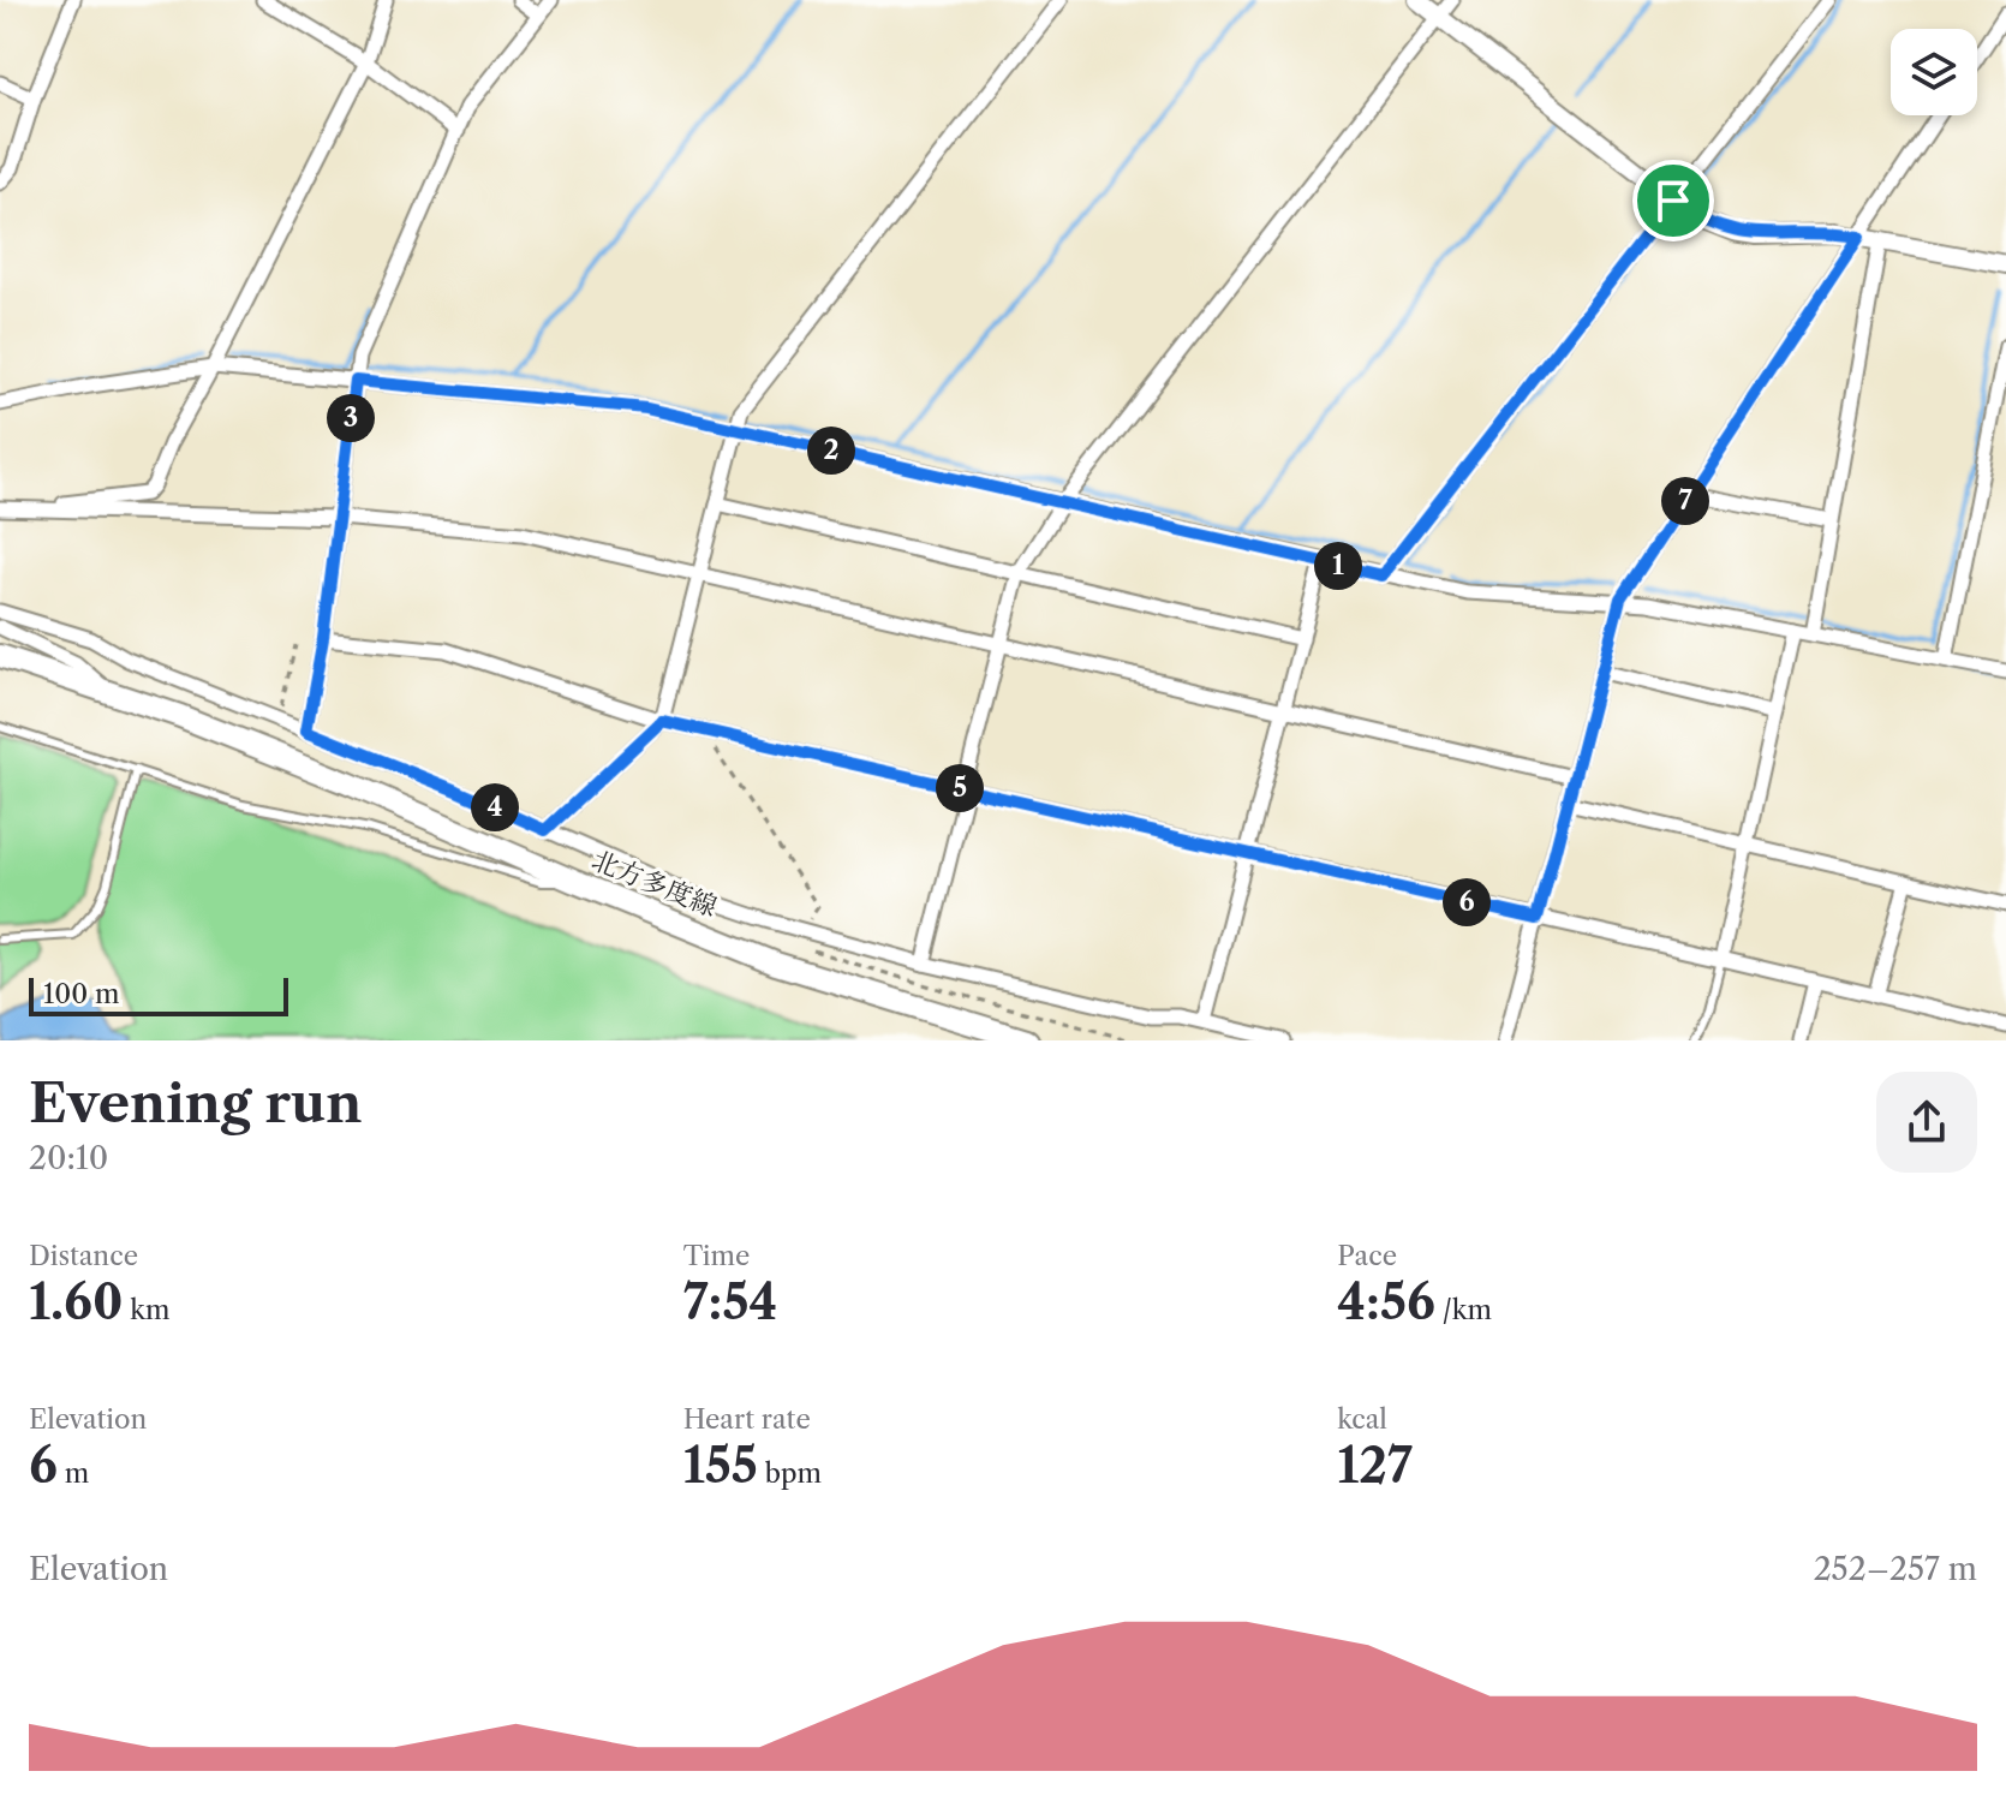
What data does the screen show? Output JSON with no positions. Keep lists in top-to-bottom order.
{
  "streets": {
    "main road": ["北方多度線"]
  },
  "scale_bar": "100 m",
  "page": {
    "pins": [
      "3",
      "2",
      "7",
      "1",
      "5",
      "4",
      "6"
    ],
    "scale": "100 m",
    "heading": ["Evening run", "20:10"],
    "stats": [
      ["Distance", "1.60 km"],
      ["Time", "7:54"],
      ["Pace", "4:56 /km"],
      ["Elevation", "6 m"],
      ["Heart rate", "155 bpm"],
      ["kcal", "127"]
    ],
    "chart": ["Elevation", "252–257 m"]
  }
}
